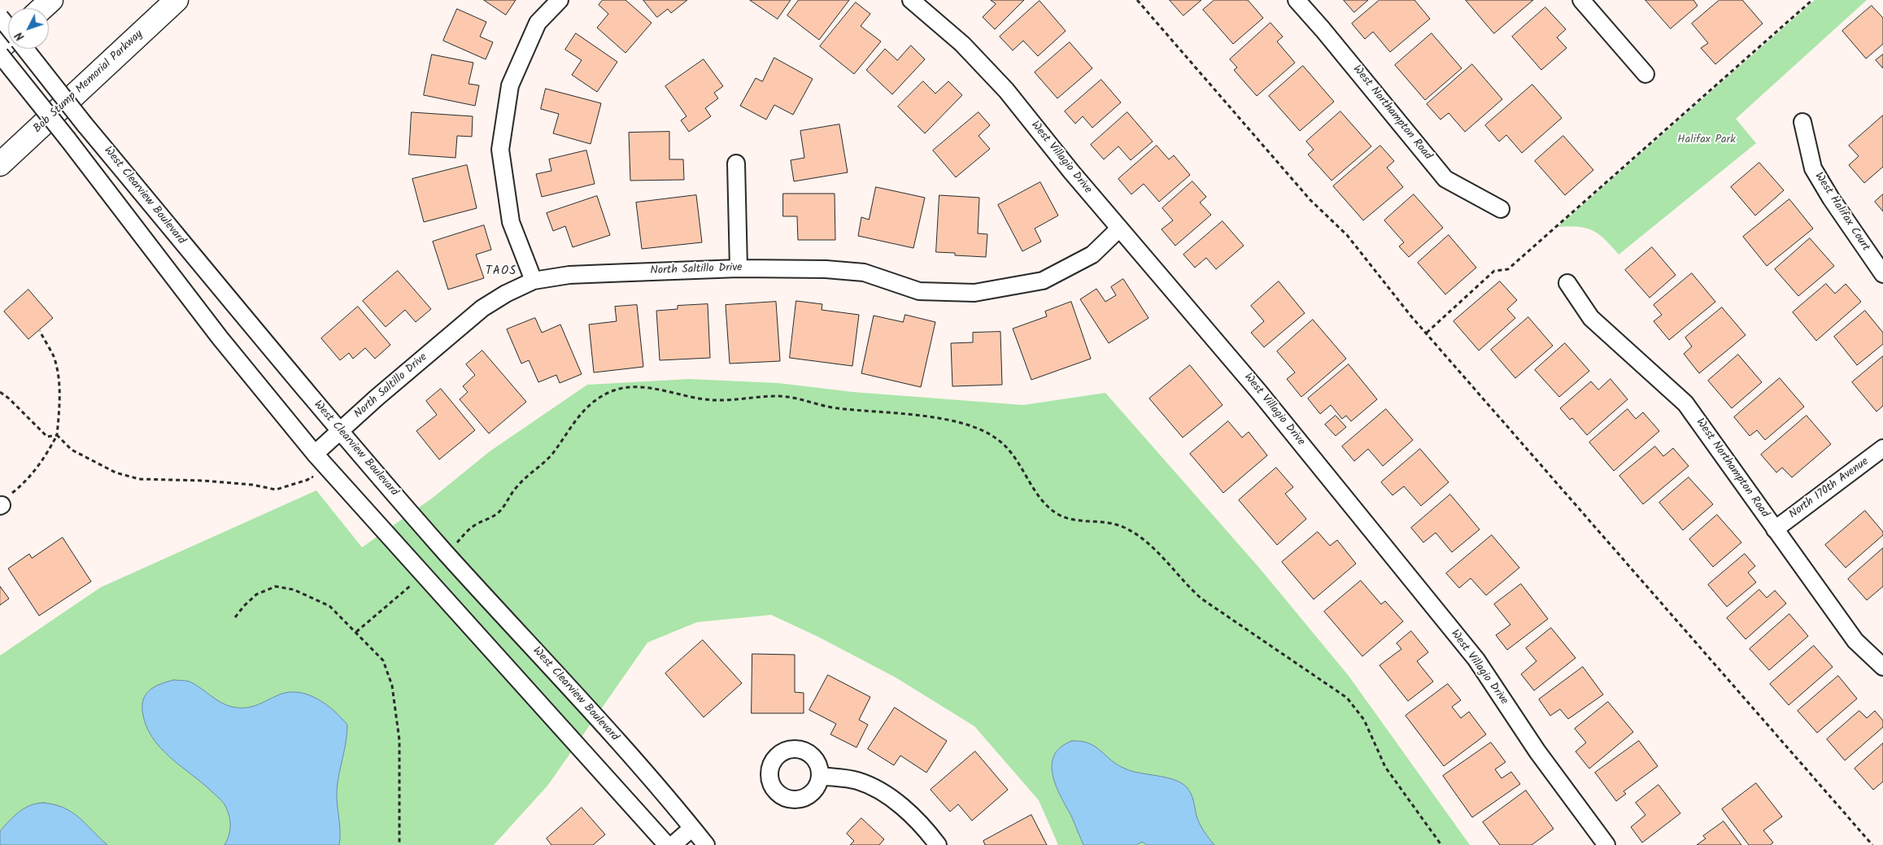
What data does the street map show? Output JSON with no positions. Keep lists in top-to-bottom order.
{
  "streets": {
    "highway": ["Bob Stump Memorial Parkway"],
    "street": [
      "West Northampton Road",
      "West Villagio Drive",
      "West Clearview Boulevard",
      "West Halifax Court",
      "North Saltillo Drive",
      "North 170th Avenue"
    ]
  },
  "crossings": [
    ["West Northampton Road", "North 170th Avenue"],
    ["West Villagio Drive", "North Saltillo Drive"],
    ["West Clearview Boulevard", "North Saltillo Drive"]
  ],
  "districts": ["TAOS"],
  "parks": ["Halifax Park"],
  "north": "bottom left"
}
